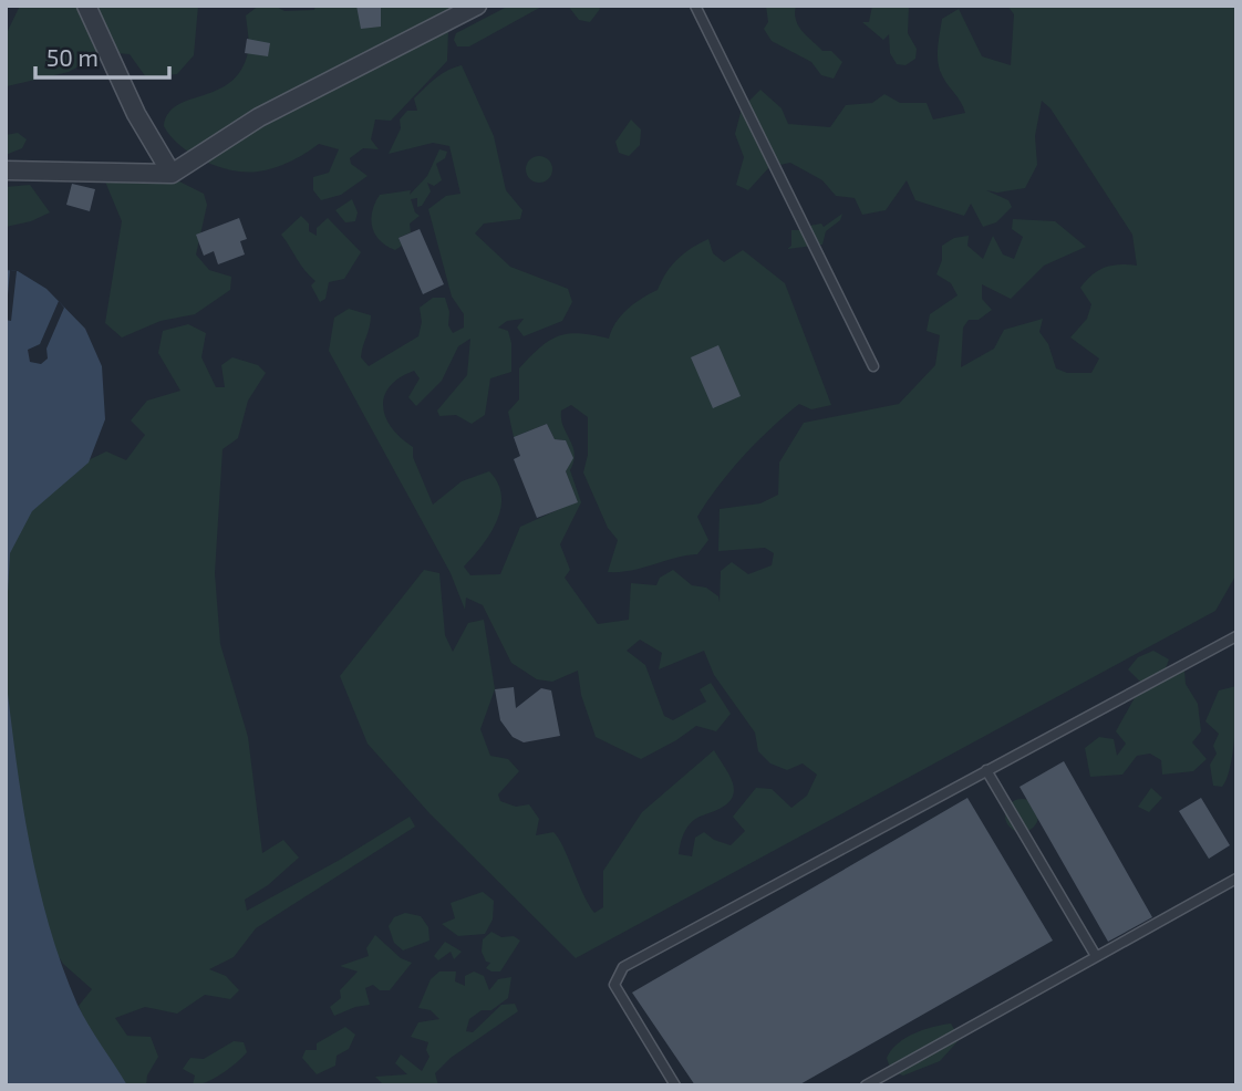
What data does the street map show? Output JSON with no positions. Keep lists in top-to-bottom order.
{
  "scale_bar": "50 m"
}
